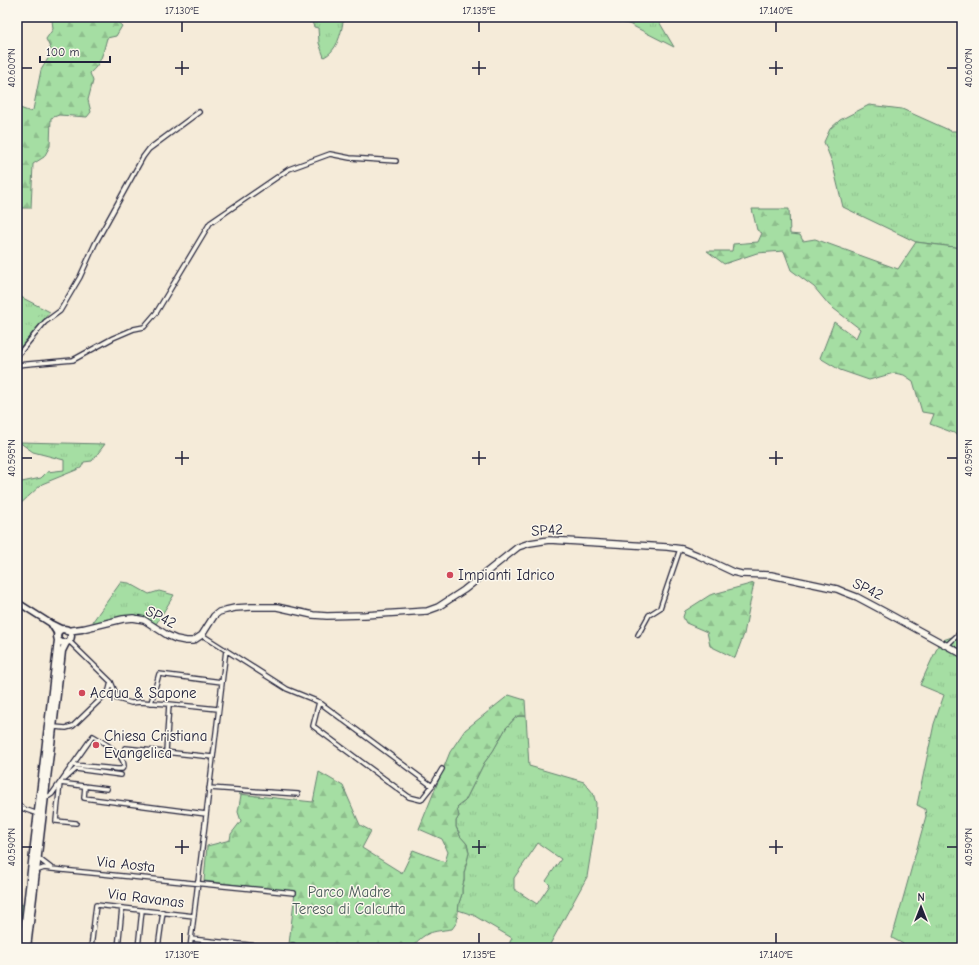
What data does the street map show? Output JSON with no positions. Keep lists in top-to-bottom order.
{
  "streets": {
    "main road": ["SP42"],
    "street": ["Via Aosta", "Via Ravanas"]
  },
  "parks": ["Parco Madre Teresa di Calcutta"],
  "places": ["Impianti Idrico", "Acqua & Sapone", "Chiesa Cristiana Evangelica"],
  "scale_bar": "100 m",
  "north": "top",
  "coordinates": [
    "17.130°E",
    "17.135°E",
    "17.140°E",
    "40.600°N",
    "40.595°N",
    "40.590°N"
  ]
}
